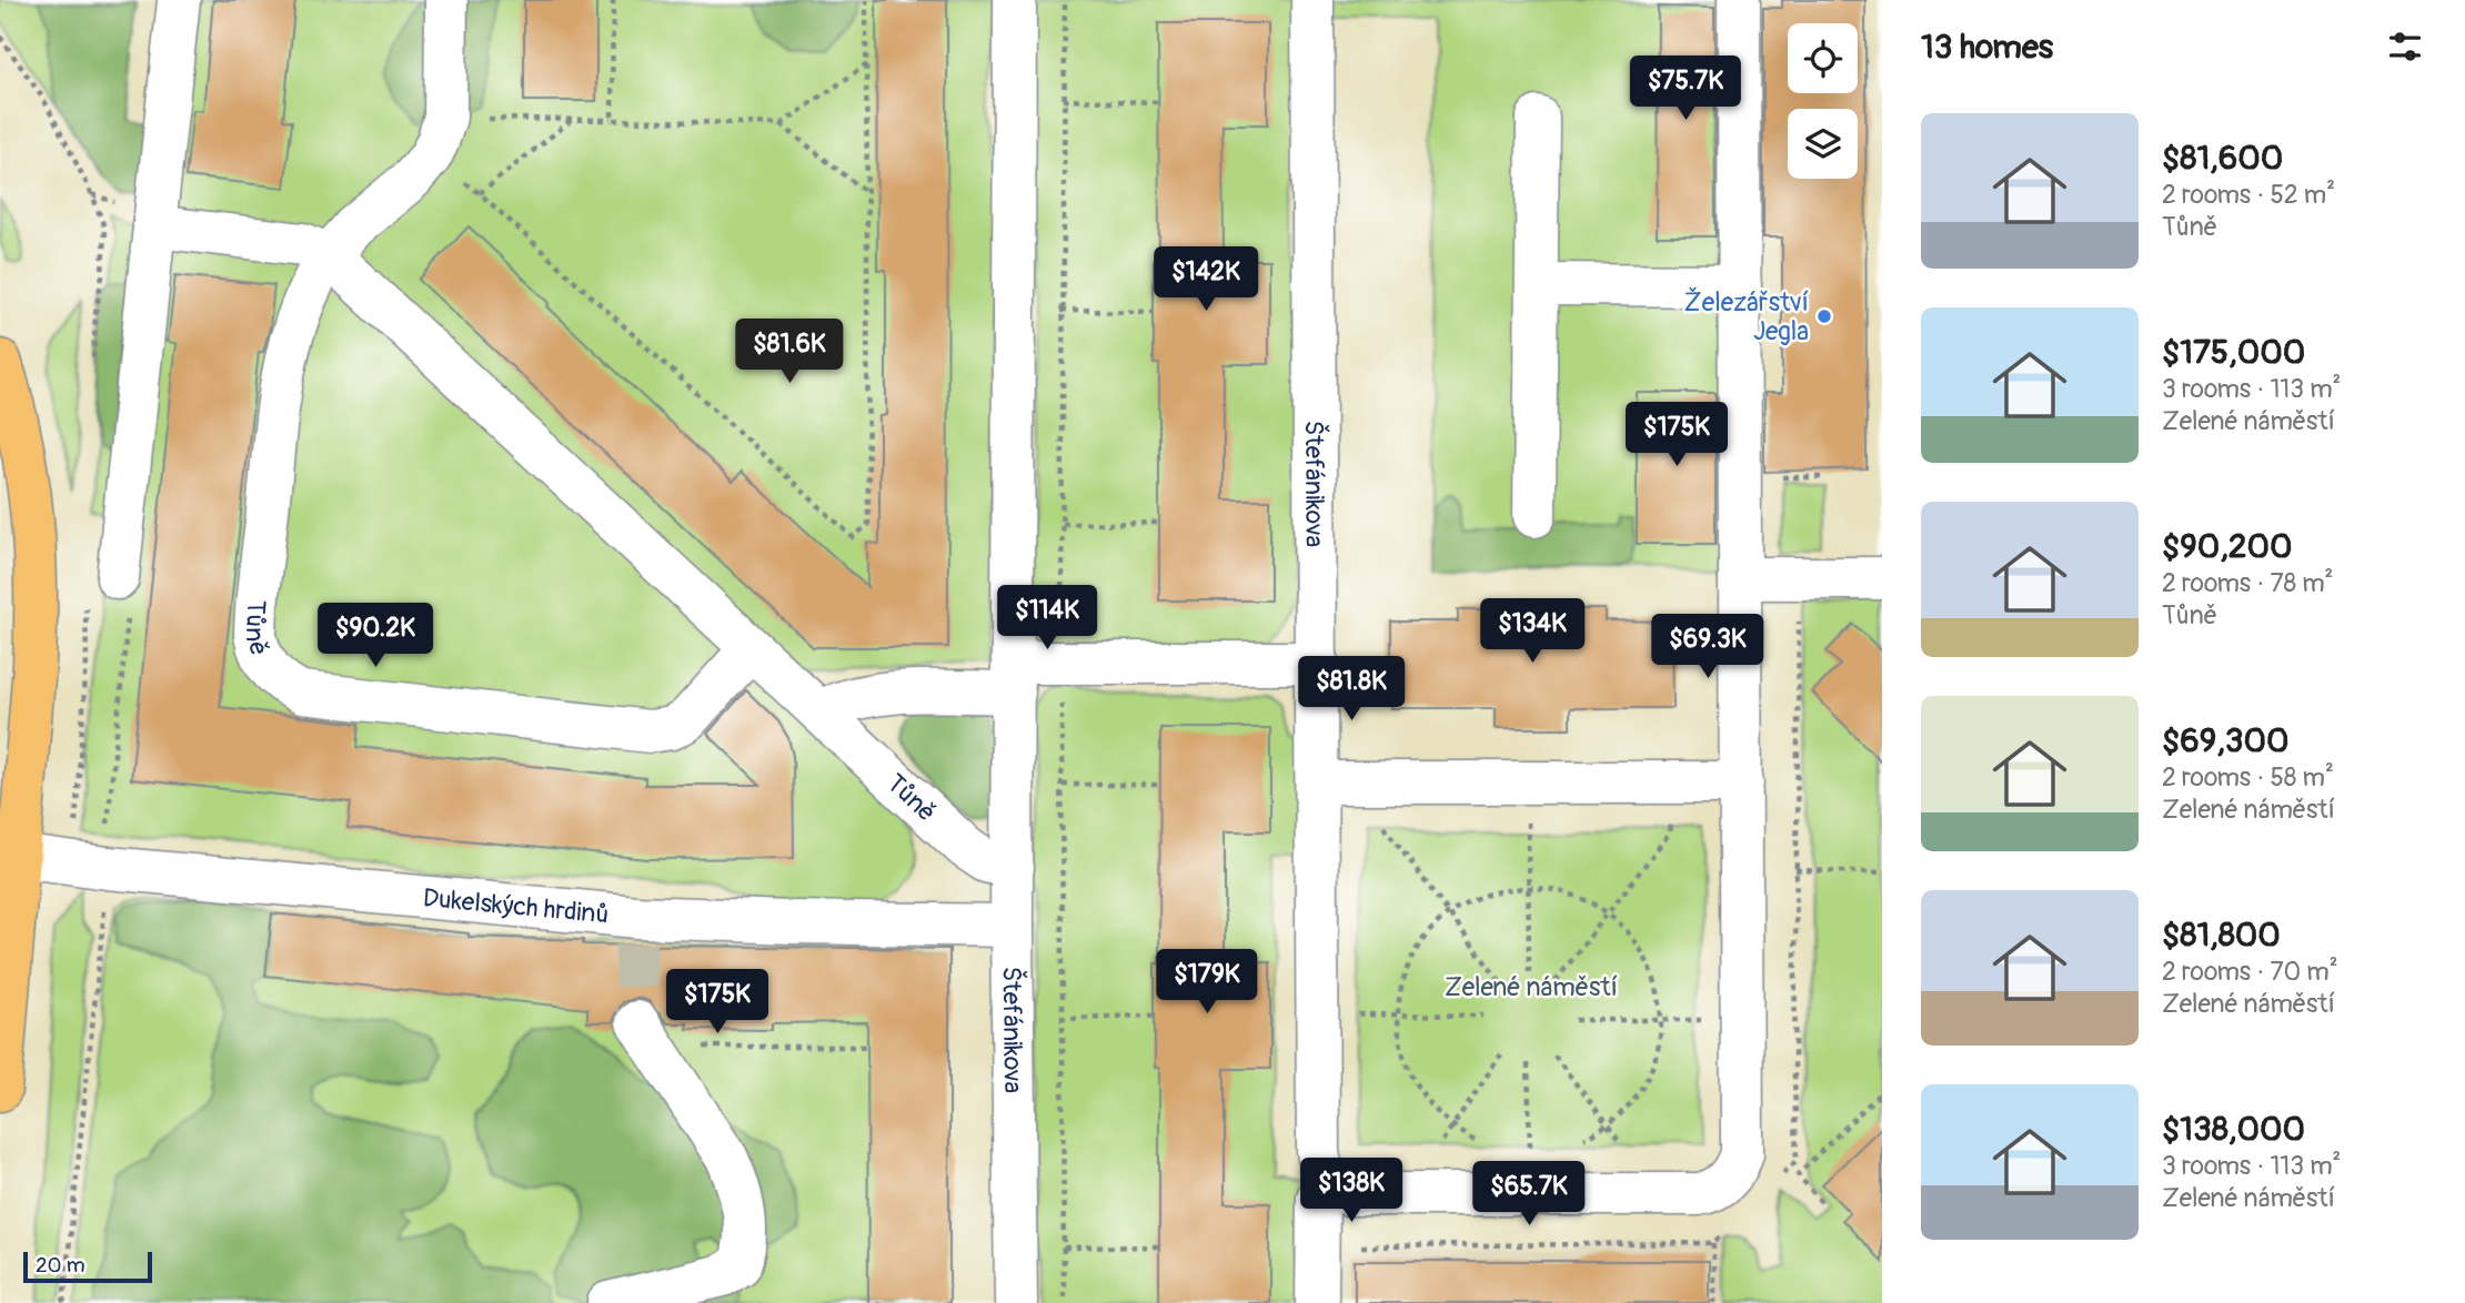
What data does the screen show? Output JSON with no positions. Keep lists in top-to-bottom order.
{
  "streets": {
    "street": ["Štefánikova", "Tůně", "Dukelských hrdinů"]
  },
  "crossings": [
    ["Štefánikova", "Tůně"],
    ["Štefánikova", "Dukelských hrdinů"]
  ],
  "parks": ["Zelené náměstí"],
  "places": ["Železářství Jegla"],
  "scale_bar": "20 m",
  "page": {
    "heading": "13 homes",
    "price": [
      "$75.7K",
      "$142K",
      "$81.6K",
      "$175K",
      "$114K",
      "$134K",
      "$90.2K",
      "$69.3K",
      "$81.8K",
      "$179K",
      "$175K",
      "$138K",
      "$65.7K"
    ],
    "list": [
      {
        "name": "$81,600",
        "note": "2 rooms · 52 m² · Tůně"
      },
      {
        "name": "$175,000",
        "note": "3 rooms · 113 m² · Zelené náměstí"
      },
      {
        "name": "$90,200",
        "note": "2 rooms · 78 m² · Tůně"
      },
      {
        "name": "$69,300",
        "note": "2 rooms · 58 m² · Zelené náměstí"
      },
      {
        "name": "$81,800",
        "note": "2 rooms · 70 m² · Zelené náměstí"
      },
      {
        "name": "$138,000",
        "note": "3 rooms · 113 m² · Zelené náměstí"
      }
    ],
    "scale": "20 m"
  }
}
